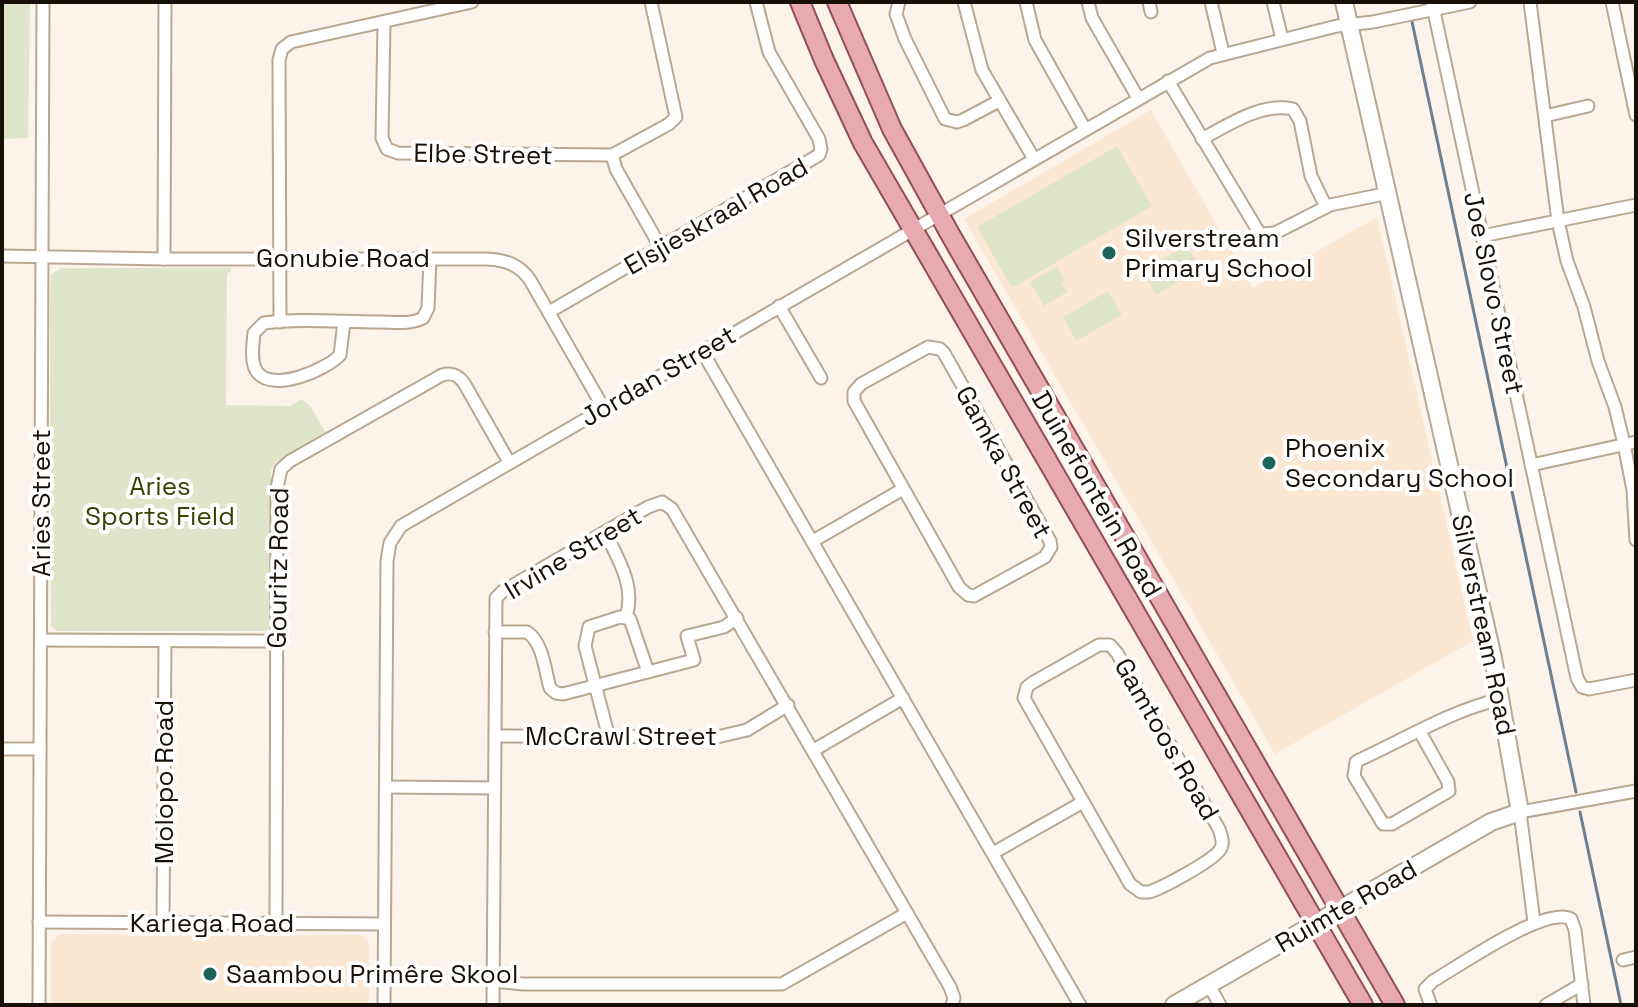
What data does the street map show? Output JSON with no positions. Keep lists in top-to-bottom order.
{
  "streets": {
    "main road": ["Duinefontein Road"],
    "street": [
      "Elbe Street",
      "Elsjieskraal Road",
      "Gonubie Road",
      "Joe Slovo Street",
      "Jordan Street",
      "Gamka Street",
      "Aries Street",
      "Irvine Street",
      "Gouritz Road",
      "Silverstream Road",
      "McCrawl Street",
      "Gamtoos Road",
      "Molopo Road",
      "Ruimte Road",
      "Kariega Road"
    ]
  },
  "crossings": [
    ["Elsjieskraal Road", "Gonubie Road"],
    ["Gonubie Road", "Jordan Street"],
    ["Gonubie Road", "Aries Street"],
    ["Joe Slovo Street", "Jordan Street"],
    ["Jordan Street", "Duinefontein Road"],
    ["Jordan Street", "Gouritz Road"],
    ["Jordan Street", "Silverstream Road"],
    ["Jordan Street", "Kariega Road"],
    ["Duinefontein Road", "Ruimte Road"],
    ["Aries Street", "Kariega Road"],
    ["Irvine Street", "McCrawl Street"],
    ["Gouritz Road", "Kariega Road"],
    ["Silverstream Road", "Ruimte Road"],
    ["Molopo Road", "Kariega Road"]
  ],
  "parks": ["Aries Sports Field"],
  "places": ["Silverstream Primary School", "Phoenix Secondary School", "Saambou Primêre Skool"]
}
